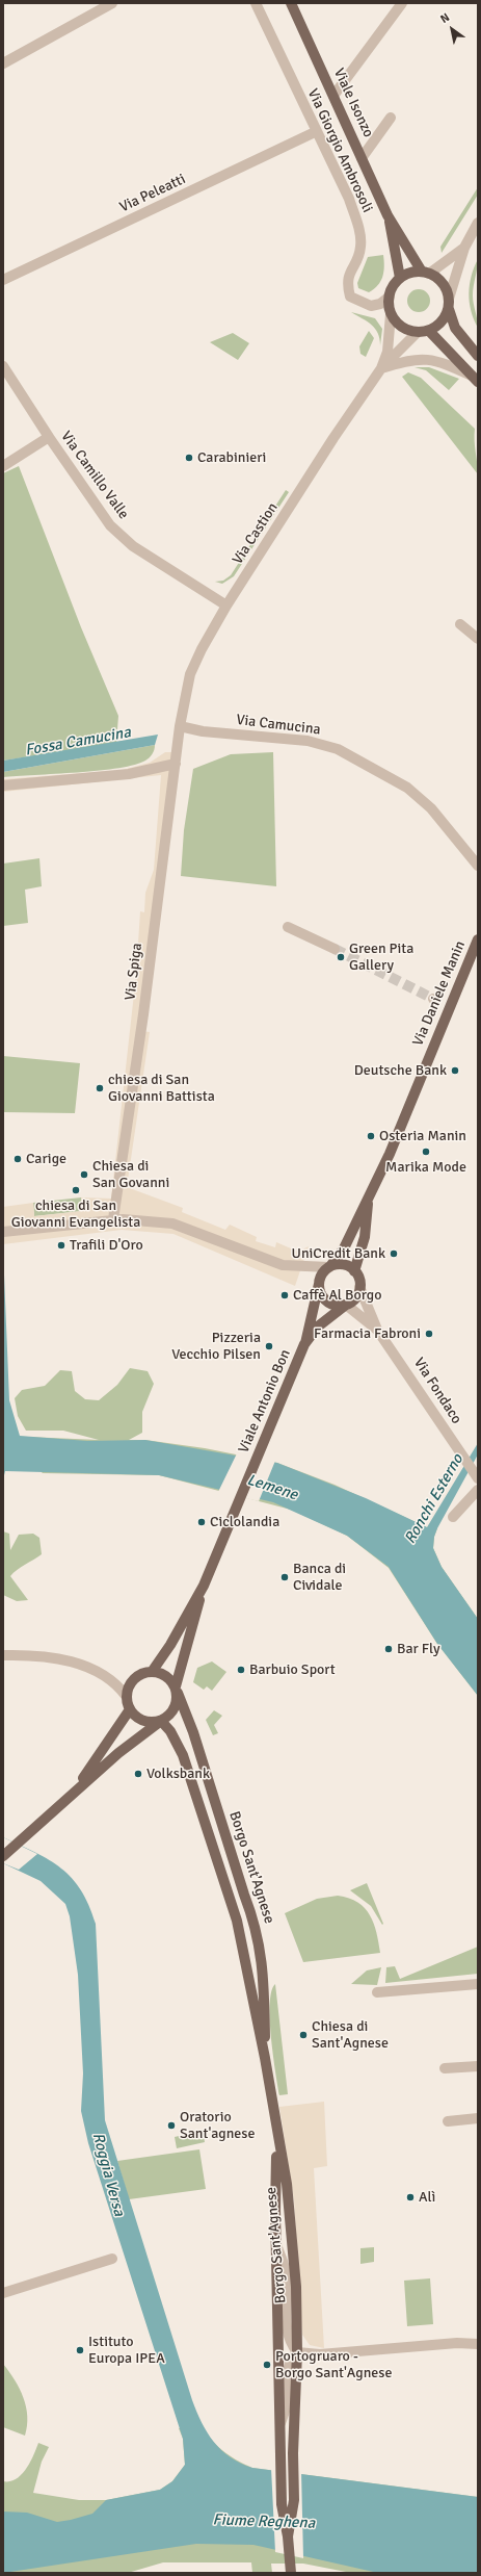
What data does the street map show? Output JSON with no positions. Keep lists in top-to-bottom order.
{
  "streets": {
    "main road": [
      "Viale Isonzo",
      "Via Daniele Manin",
      "Viale Antonio Bon",
      "Borgo Sant'Agnese"
    ],
    "street": [
      "Via Giorgio Ambrosoli",
      "Via Peleatti",
      "Via Camillo Valle",
      "Via Castion",
      "Via Camucina",
      "Via Spiga",
      "Via Fondaco"
    ]
  },
  "crossings": [
    ["Viale Isonzo", "Via Giorgio Ambrosoli"],
    ["Viale Isonzo", "Via Castion"],
    ["Via Giorgio Ambrosoli", "Via Peleatti"],
    ["Via Giorgio Ambrosoli", "Via Castion"],
    ["Via Camillo Valle", "Via Castion"],
    ["Via Castion", "Via Camucina"],
    ["Via Castion", "Via Spiga"],
    ["Via Camucina", "Via Spiga"],
    ["Via Daniele Manin", "Via Fondaco"],
    ["Via Daniele Manin", "Viale Antonio Bon"],
    ["Via Fondaco", "Viale Antonio Bon"],
    ["Viale Antonio Bon", "Borgo Sant'Agnese"]
  ],
  "water": [
    "Fossa Camucina",
    "Lemene",
    "Ronchi Esterno",
    "Roggia Versa",
    "Fiume Reghena"
  ],
  "places": [
    "Carabinieri",
    "Green Pita Gallery",
    "Deutsche Bank",
    "chiesa di San Giovanni Battista",
    "Osteria Manin",
    "Marika Mode",
    "Carige",
    "Chiesa di San Govanni",
    "chiesa di San Giovanni Evangelista",
    "Trafili D'Oro",
    "UniCredit Bank",
    "Caffè Al Borgo",
    "Farmacia Fabroni",
    "Pizzeria Vecchio Pilsen",
    "Ciclolandia",
    "Banca di Cividale",
    "Bar Fly",
    "Barbuio Sport",
    "Volksbank",
    "Chiesa di Sant'Agnese",
    "Oratorio Sant'agnese",
    "Alì",
    "Istituto Europa IPEA",
    "Portogruaro - Borgo Sant'Agnese"
  ],
  "north": "top left"
}
